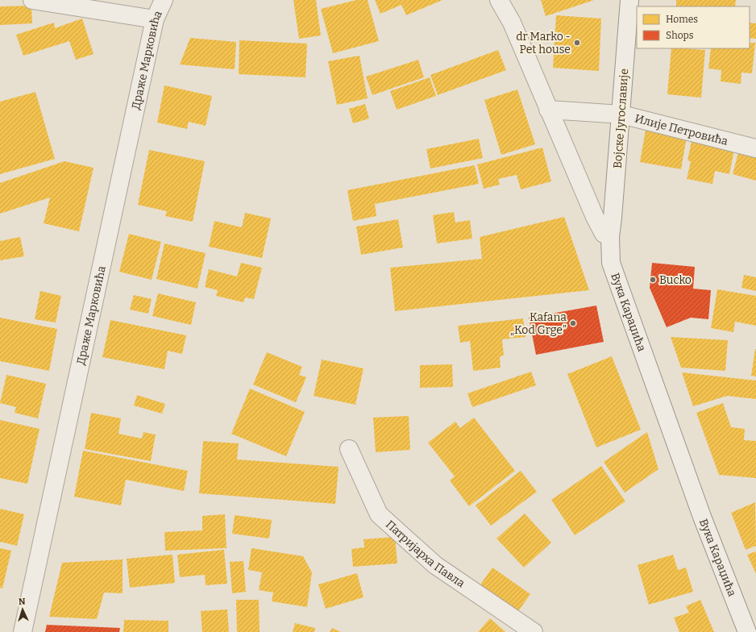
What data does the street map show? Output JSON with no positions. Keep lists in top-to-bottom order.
{
  "streets": {
    "street": [
      "Драже Марковића",
      "Војске Југославије",
      "Илије Петровића",
      "Вука Караџића",
      "Патријарха Павла"
    ]
  },
  "crossings": [
    ["Војске Југославије", "Илије Петровића"],
    ["Војске Југославије", "Вука Караџића"]
  ],
  "places": ["dr Marko - Pet house", "Bucko", "Kafana „Kod Grge”"],
  "legend": ["Homes", "Shops"],
  "north": "top"
}
